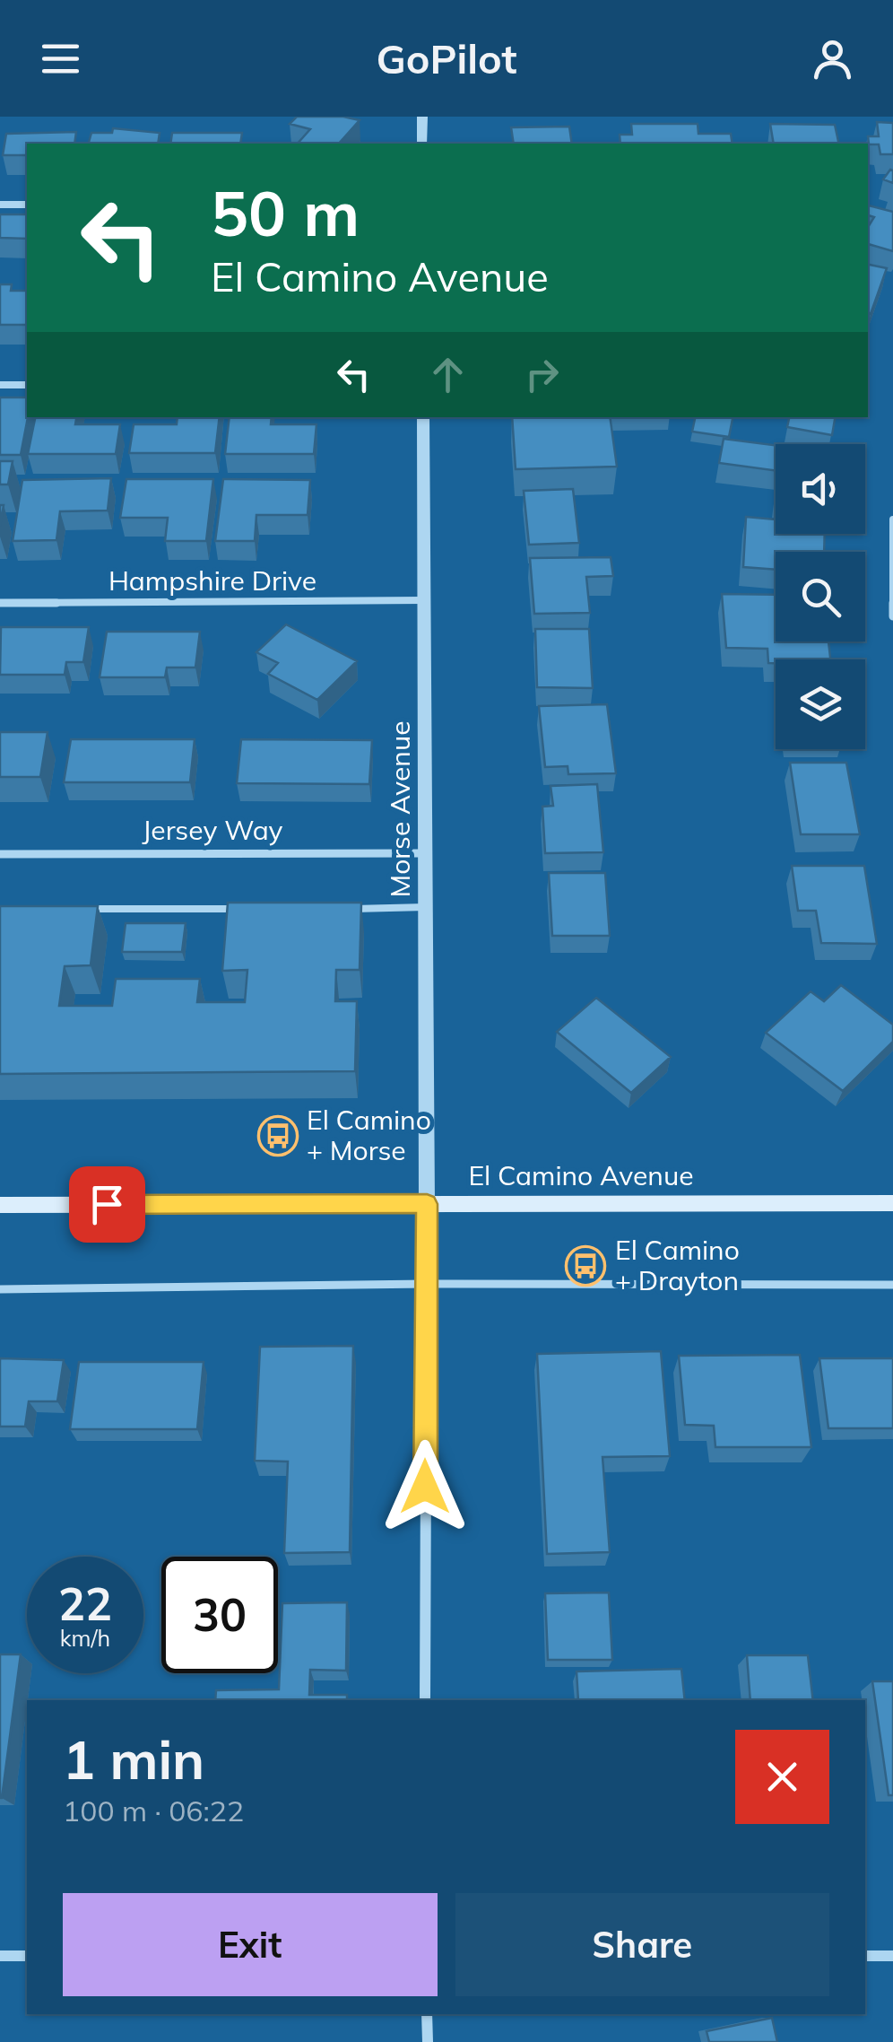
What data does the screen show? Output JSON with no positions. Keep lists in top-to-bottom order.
{
  "streets": {
    "main road": ["El Camino Avenue"],
    "street": ["Hampshire Drive", "Morse Avenue", "Jersey Way"]
  },
  "crossings": [
    ["Hampshire Drive", "Morse Avenue"],
    ["Morse Avenue", "Jersey Way"],
    ["Morse Avenue", "El Camino Avenue"]
  ],
  "places": {
    "bus stop": ["El Camino + Morse", "El Camino + Drayton"]
  },
  "page": {
    "header": "GoPilot",
    "turn": ["50 m", "El Camino Avenue"],
    "speed": "22 km/h",
    "limit": "30",
    "heading": ["1 min", "100 m · 06:22"],
    "buttons": ["Exit", "Share"]
  }
}
